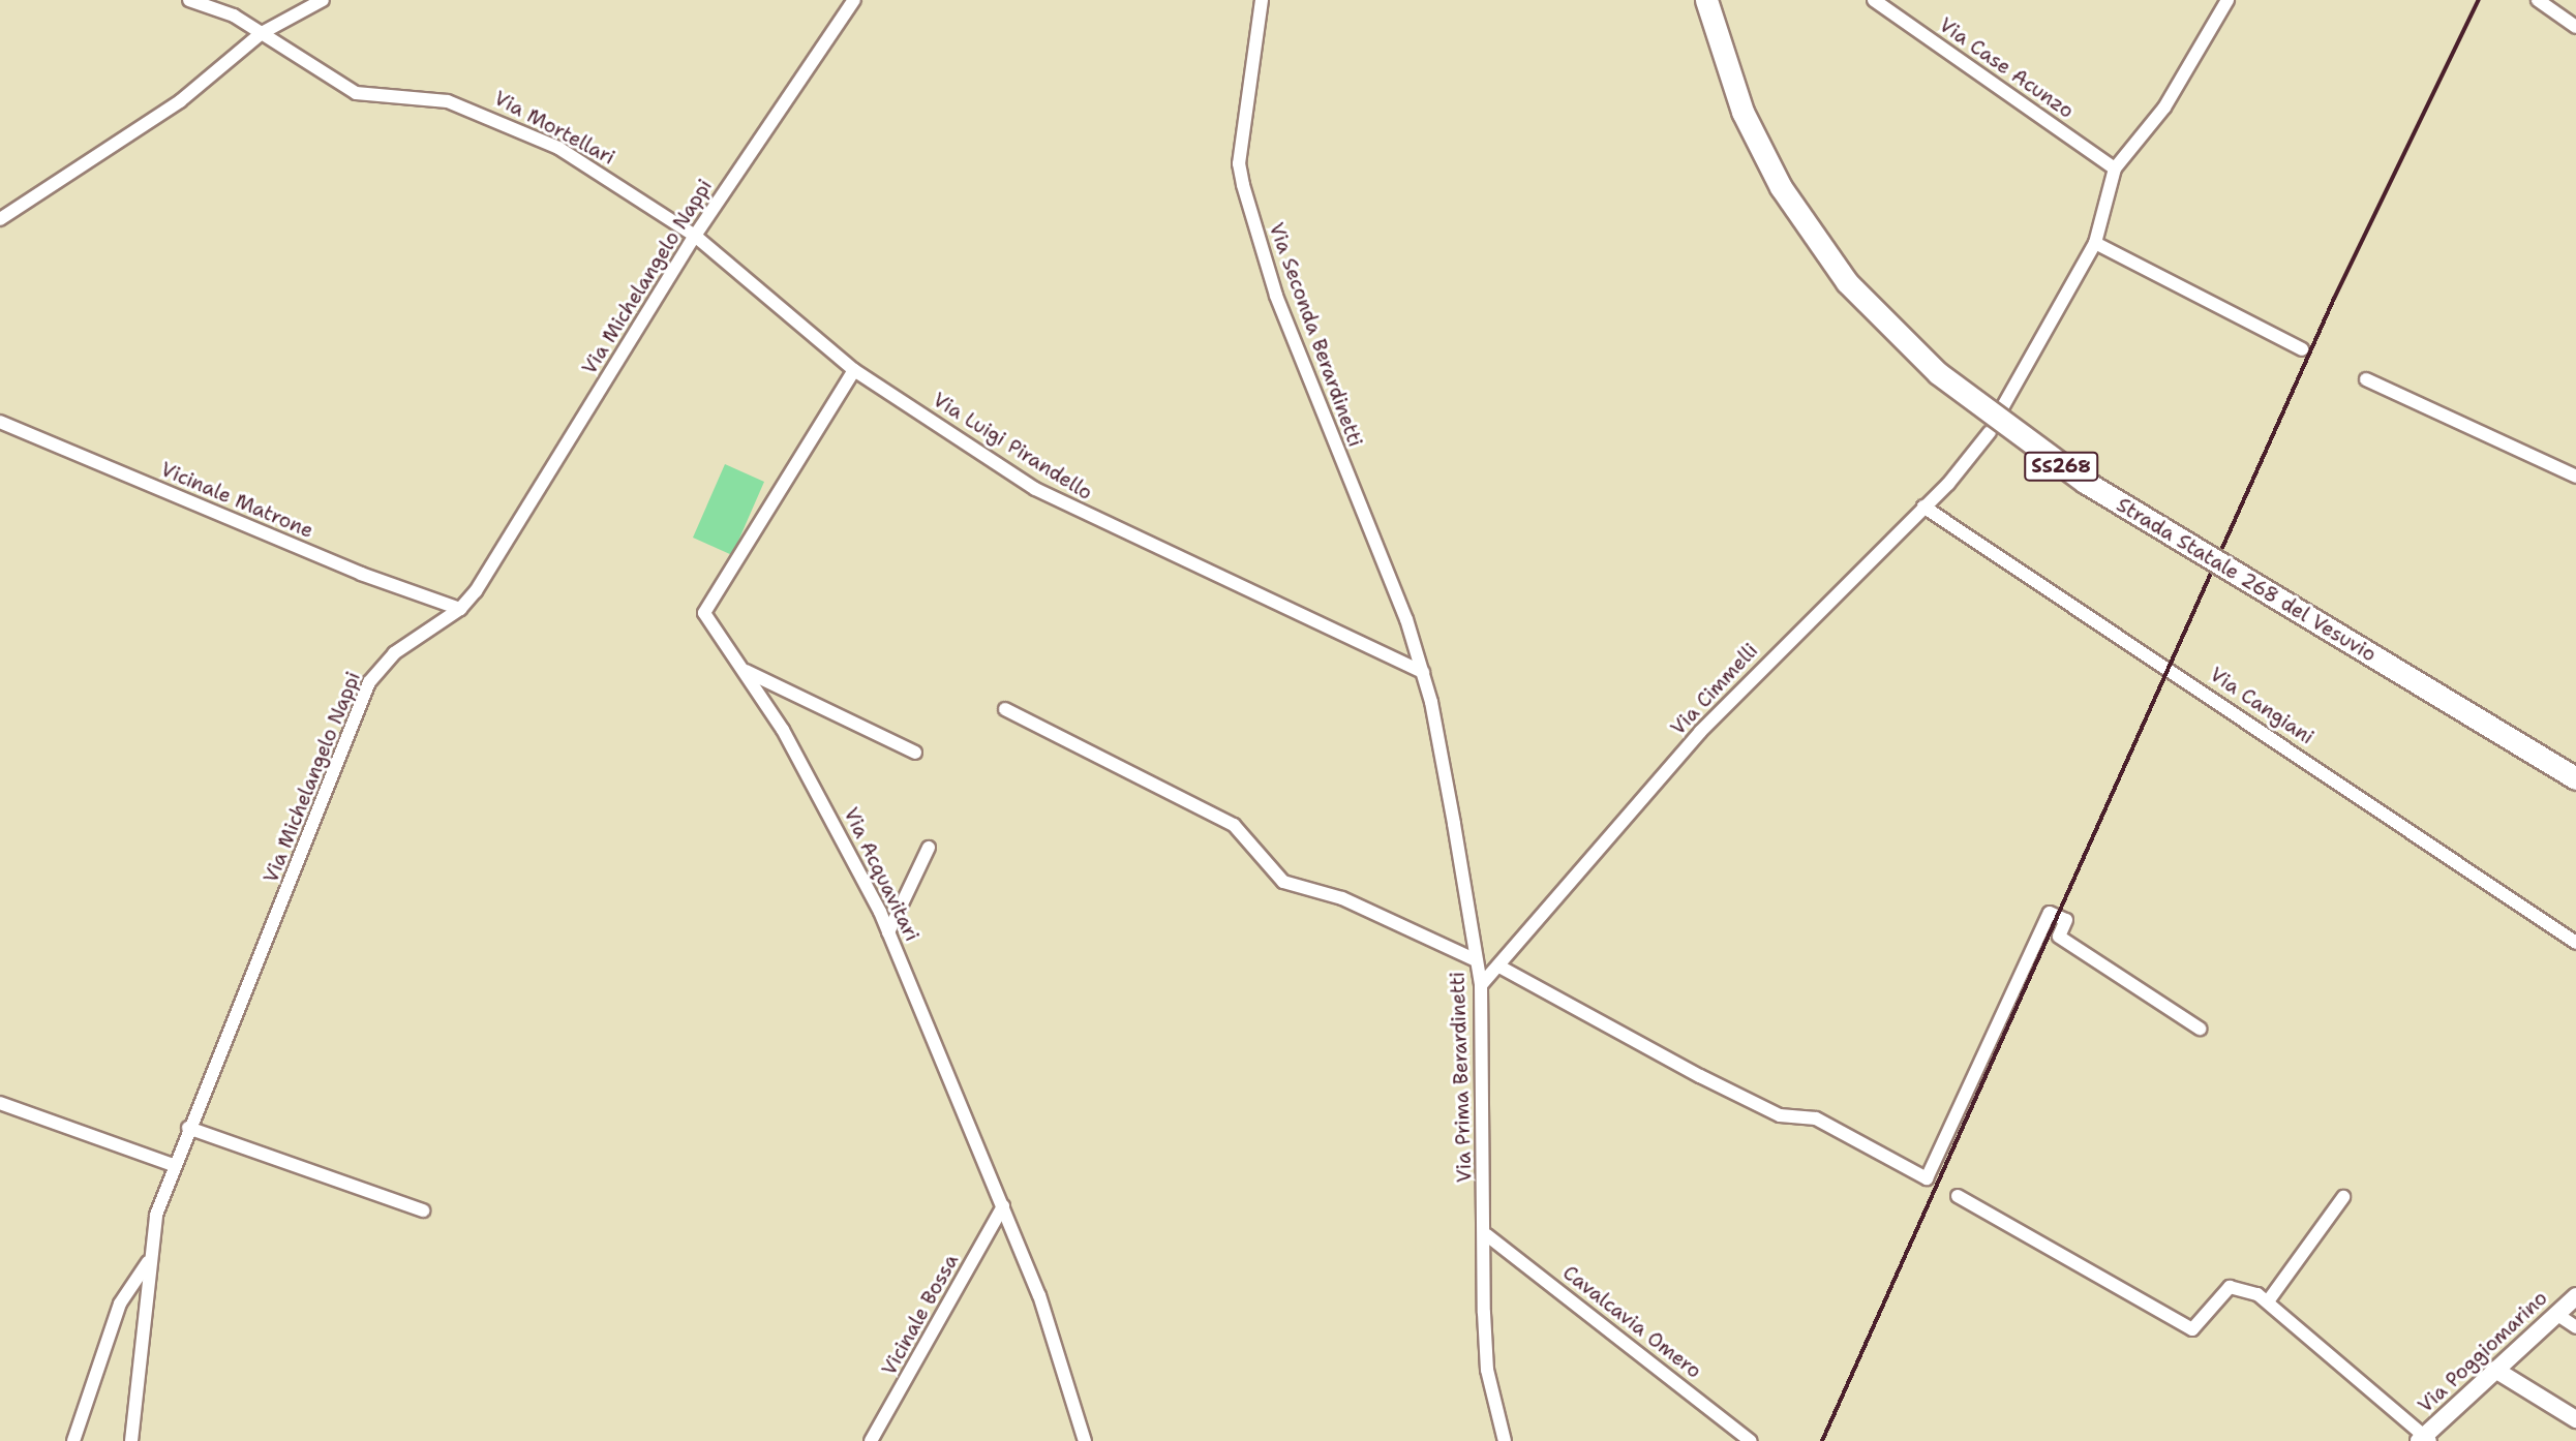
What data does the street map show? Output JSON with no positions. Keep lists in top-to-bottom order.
{
  "streets": {
    "highway": ["SS268", "Strada Statale 268 del Vesuvio"],
    "main road": ["Via Poggiomarino"],
    "street": [
      "Via Case Acunzo",
      "Via Mortellari",
      "Via Michelangelo Nappi",
      "Via Seconda Berardinetti",
      "Via Luigi Pirandello",
      "Vicinale Matrone",
      "Via Cimmelli",
      "Via Cangiani",
      "Via Acquavitari",
      "Via Prima Berardinetti",
      "Vicinale Bossa",
      "Cavalcavia Omero"
    ]
  },
  "crossings": [
    ["Via Mortellari", "Via Michelangelo Nappi"],
    ["Via Mortellari", "Via Luigi Pirandello"],
    ["Via Michelangelo Nappi", "Via Luigi Pirandello"],
    ["Via Michelangelo Nappi", "Vicinale Matrone"],
    ["Via Seconda Berardinetti", "Via Luigi Pirandello"],
    ["Via Seconda Berardinetti", "Via Prima Berardinetti"],
    ["Via Luigi Pirandello", "Via Acquavitari"],
    ["Via Luigi Pirandello", "Via Prima Berardinetti"],
    ["Via Cimmelli", "Via Cangiani"],
    ["Via Cimmelli", "Via Prima Berardinetti"],
    ["Via Acquavitari", "Vicinale Bossa"],
    ["Via Prima Berardinetti", "Cavalcavia Omero"]
  ]
}
